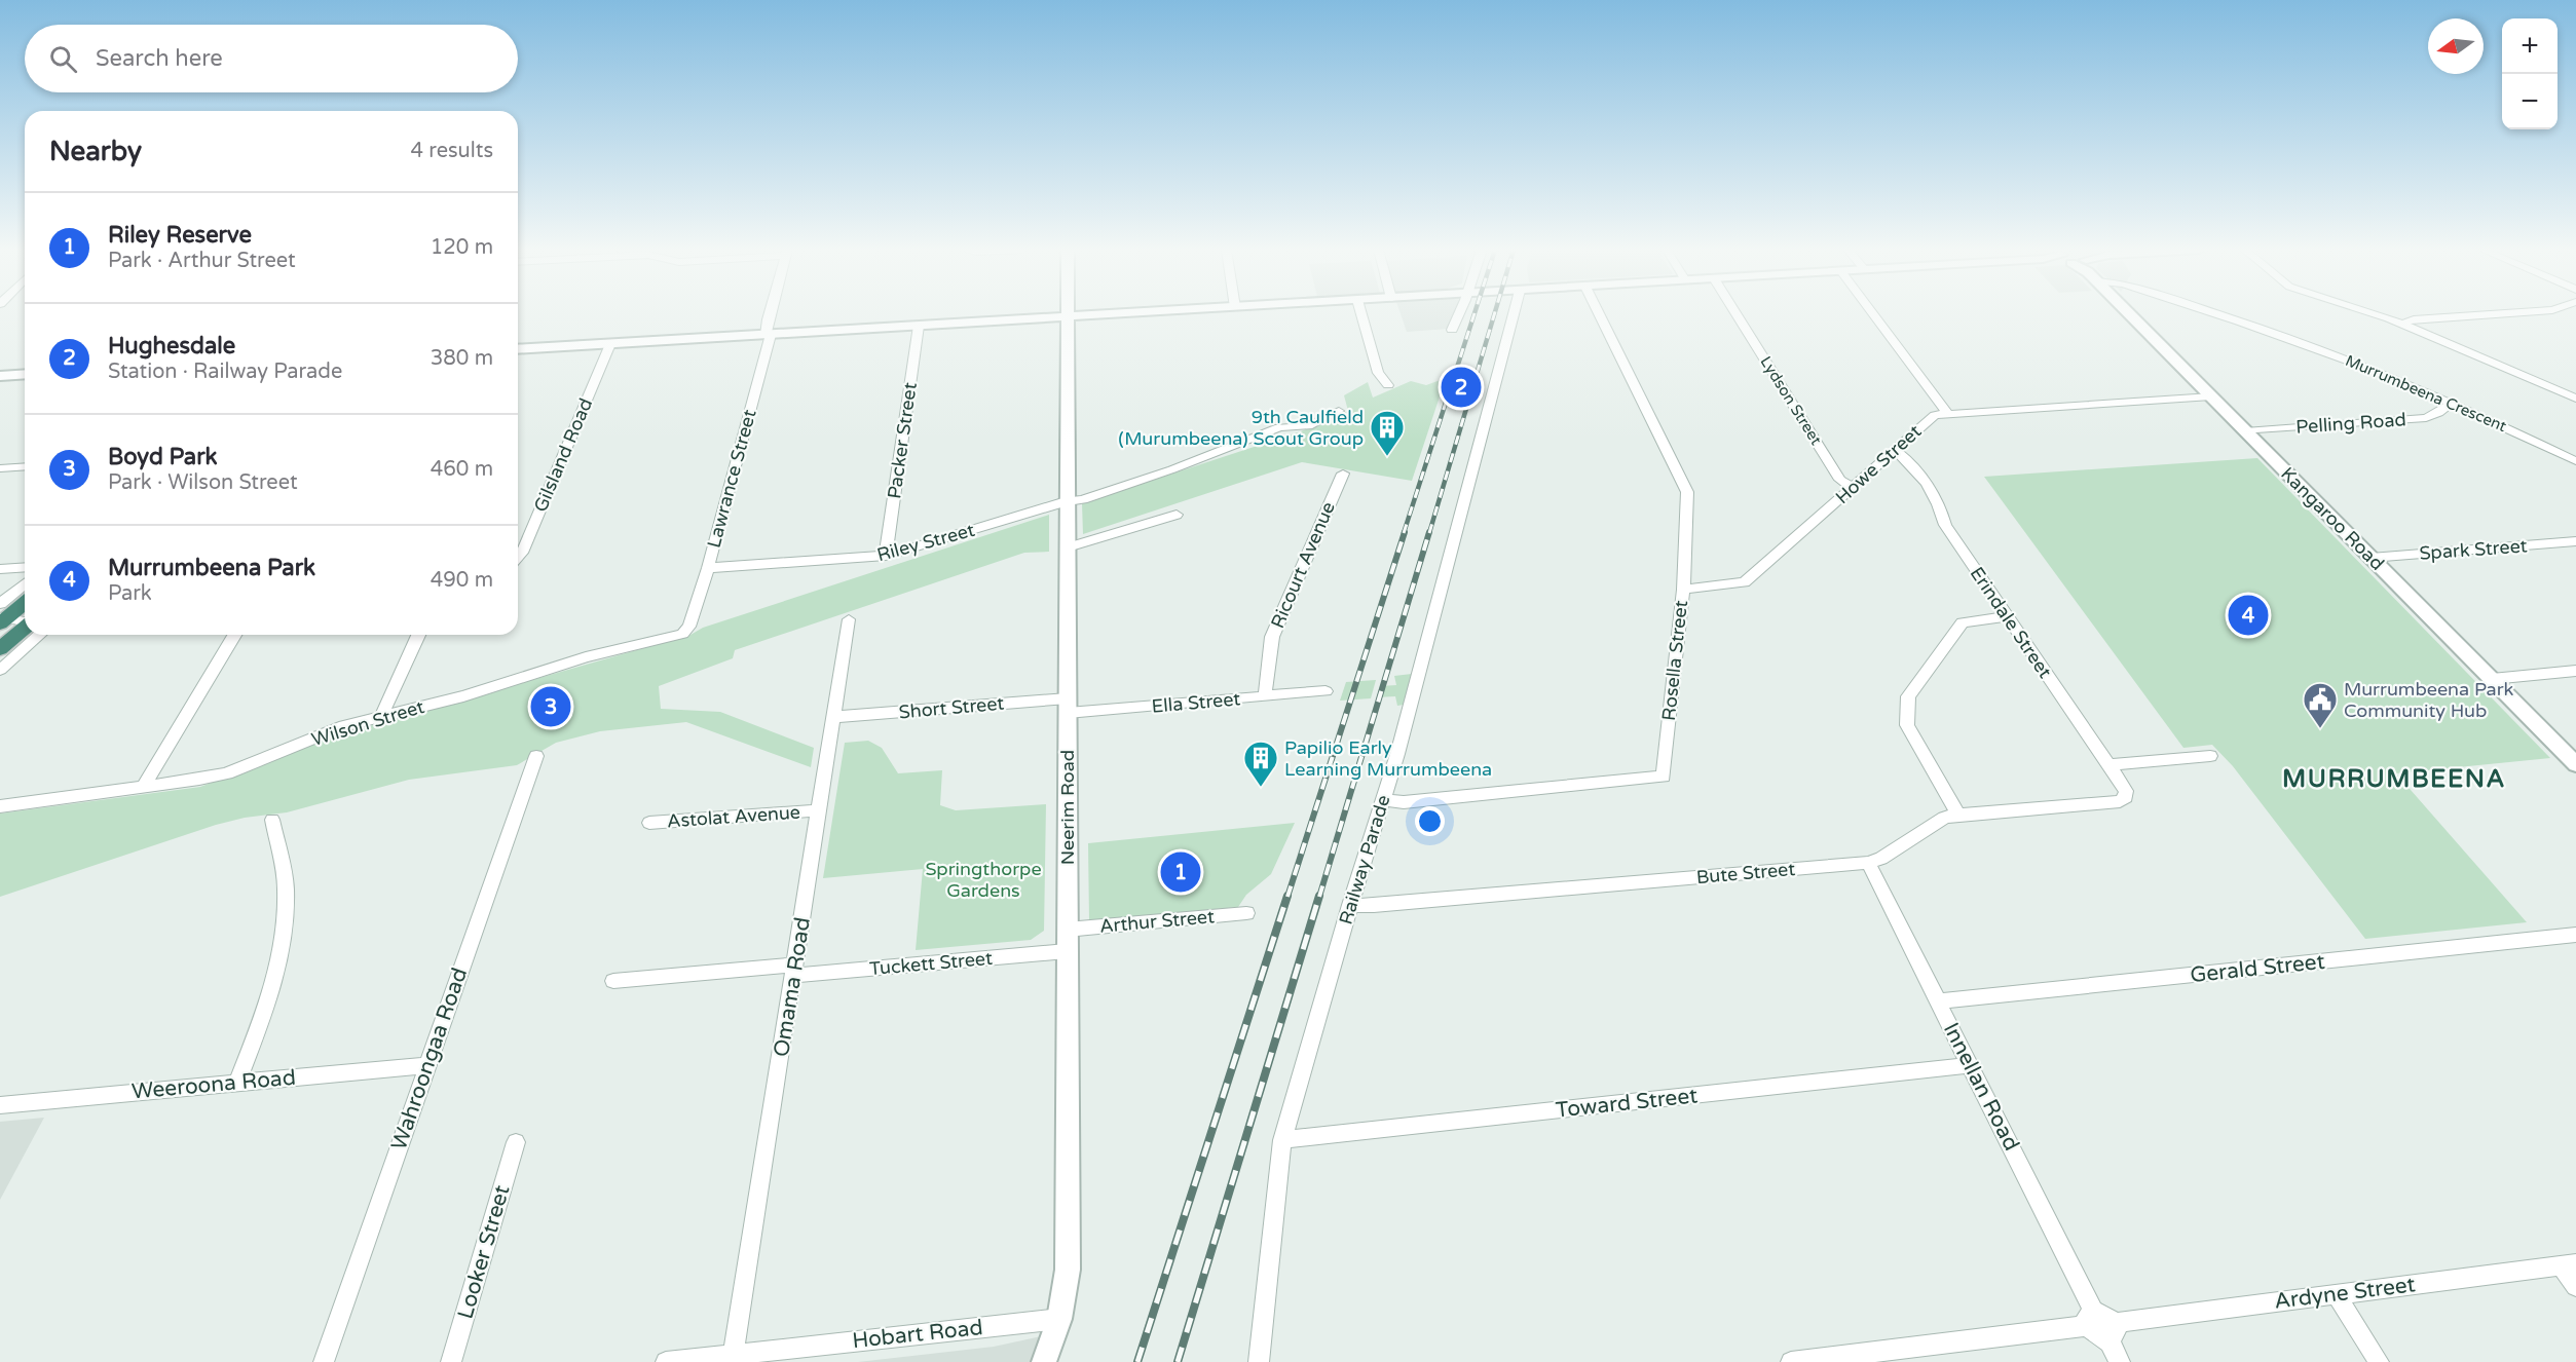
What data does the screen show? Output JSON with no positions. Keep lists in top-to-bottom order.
{
  "streets": {
    "street": [
      "Murrumbeena Crescent",
      "Lydson Street",
      "Pelling Road",
      "Packer Street",
      "Gilsland Road",
      "Howe Street",
      "Lawrance Street",
      "Kangaroo Road",
      "Riley Street",
      "Spark Street",
      "Ricourt Avenue",
      "Erindale Street",
      "Rosella Street",
      "Ella Street",
      "Short Street",
      "Wilson Street",
      "Neerim Road",
      "Astolat Avenue",
      "Railway Parade",
      "Bute Street",
      "Arthur Street",
      "Tuckett Street",
      "Gerald Street",
      "Omama Road",
      "Wahroongaa Road",
      "Weeroona Road",
      "Innellan Road",
      "Toward Street",
      "Looker Street",
      "Ardyne Street",
      "Hobart Road"
    ]
  },
  "crossings": [
    ["Murrumbeena Crescent", "Pelling Road"],
    ["Lydson Street", "Howe Street"],
    ["Pelling Road", "Kangaroo Road"],
    ["Packer Street", "Riley Street"],
    ["Howe Street", "Kangaroo Road"],
    ["Howe Street", "Erindale Street"],
    ["Howe Street", "Rosella Street"],
    ["Lawrance Street", "Riley Street"],
    ["Lawrance Street", "Wilson Street"],
    ["Kangaroo Road", "Spark Street"],
    ["Riley Street", "Neerim Road"],
    ["Ricourt Avenue", "Ella Street"],
    ["Erindale Street", "Bute Street"],
    ["Rosella Street", "Railway Parade"],
    ["Ella Street", "Short Street"],
    ["Ella Street", "Neerim Road"],
    ["Short Street", "Neerim Road"],
    ["Short Street", "Omama Road"],
    ["Neerim Road", "Arthur Street"],
    ["Neerim Road", "Tuckett Street"],
    ["Neerim Road", "Hobart Road"],
    ["Astolat Avenue", "Omama Road"],
    ["Railway Parade", "Bute Street"],
    ["Railway Parade", "Toward Street"],
    ["Bute Street", "Innellan Road"],
    ["Arthur Street", "Tuckett Street"],
    ["Tuckett Street", "Omama Road"],
    ["Gerald Street", "Innellan Road"],
    ["Omama Road", "Hobart Road"],
    ["Wahroongaa Road", "Weeroona Road"],
    ["Innellan Road", "Toward Street"]
  ],
  "districts": ["MURRUMBEENA"],
  "parks": ["Springthorpe Gardens"],
  "places": {
    "building": ["9th Caulfield (Murumbeena) Scout Group", "Papilio Early Learning Murrumbeena"],
    "public building": ["Murrumbeena Park Community Hub"]
  },
  "north": "left",
  "page": {
    "map_buttons": ["+", "−"],
    "search": "Search here",
    "heading": ["Nearby", "4 results"],
    "list": [
      {
        "mark": "1",
        "name": "Riley Reserve",
        "note": "Park · Arthur Street",
        "value": "120 m"
      },
      {
        "mark": "2",
        "name": "Hughesdale",
        "note": "Station · Railway Parade",
        "value": "380 m"
      },
      {
        "mark": "3",
        "name": "Boyd Park",
        "note": "Park · Wilson Street",
        "value": "460 m"
      },
      {
        "mark": "4",
        "name": "Murrumbeena Park",
        "note": "Park",
        "value": "490 m"
      }
    ],
    "pins": [
      "2",
      "4",
      "3",
      "1"
    ]
  }
}
